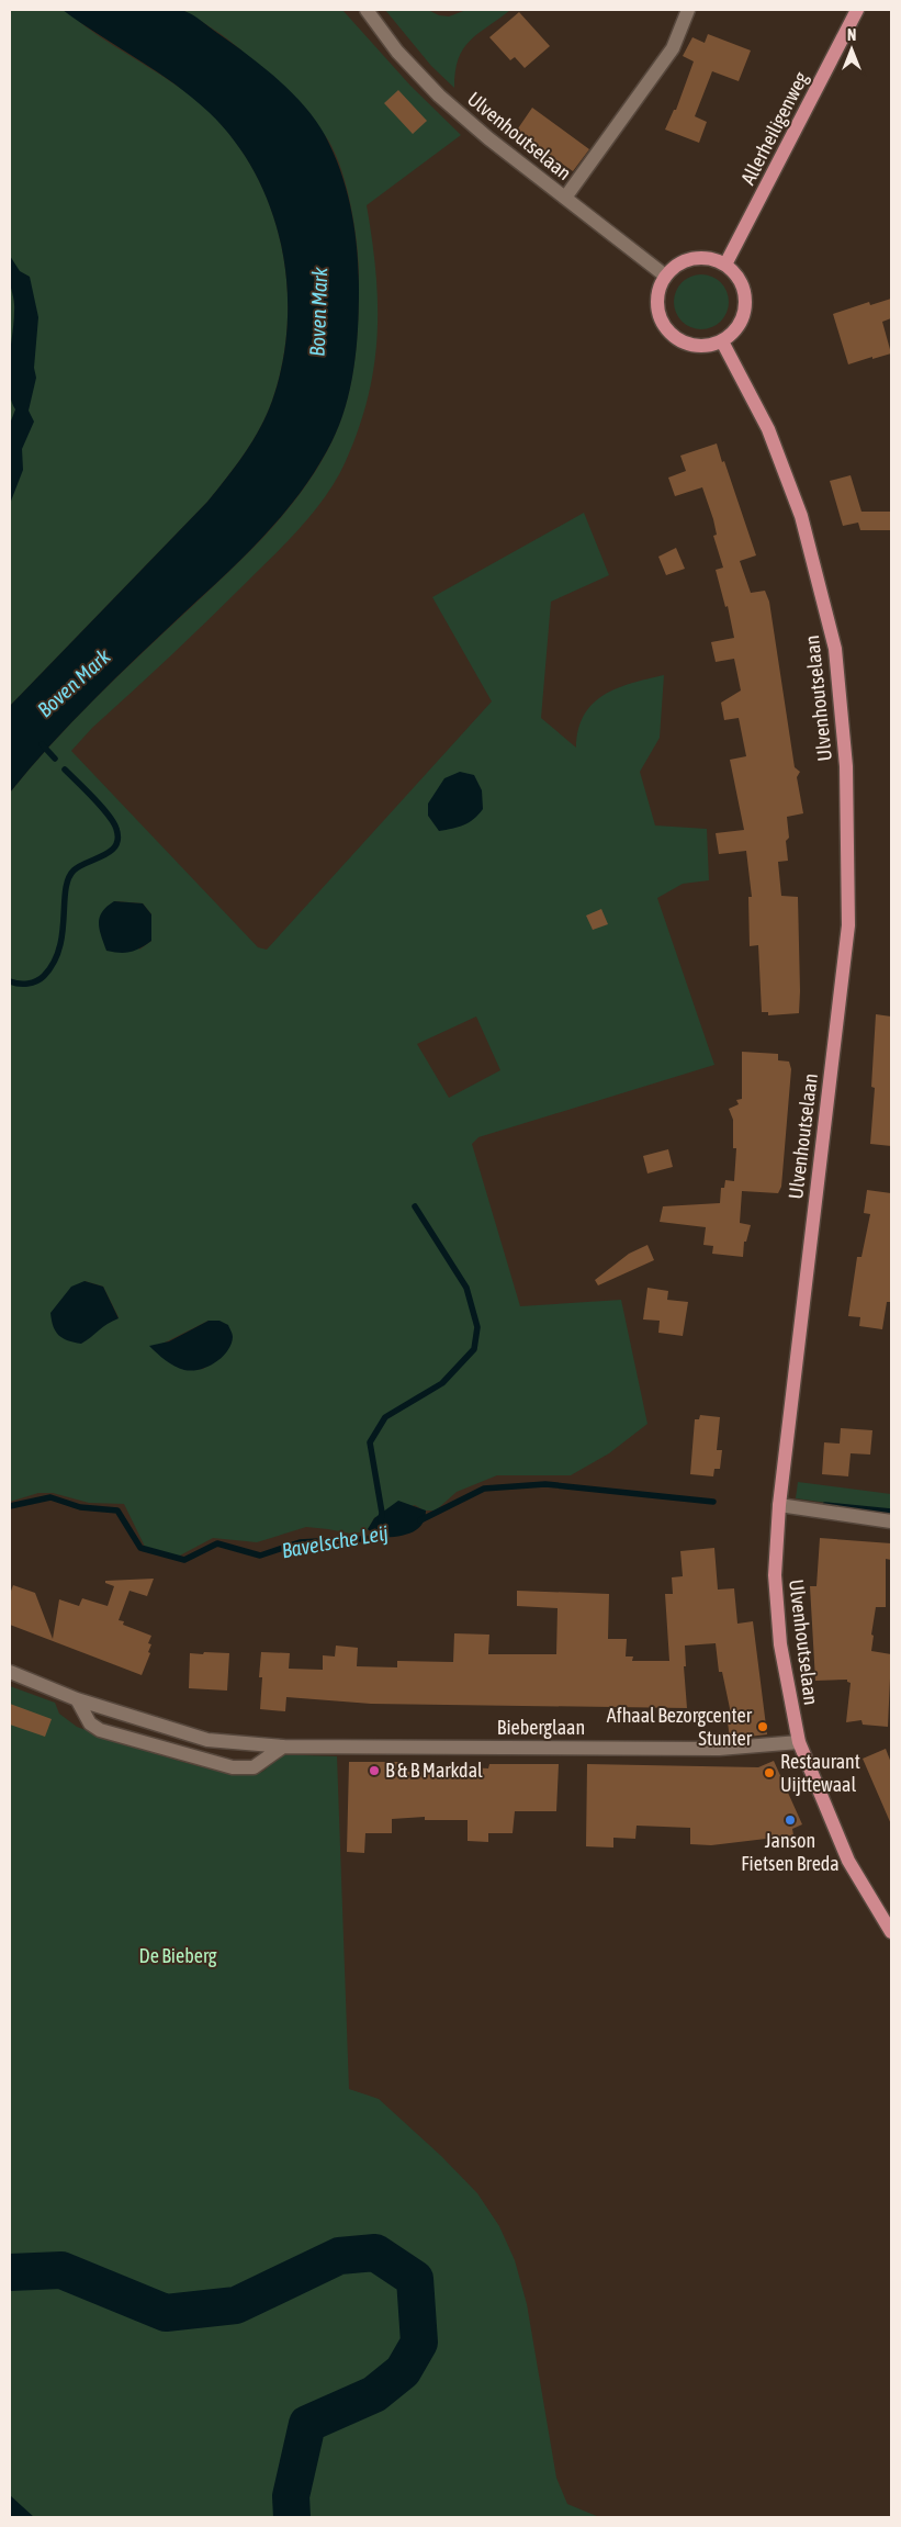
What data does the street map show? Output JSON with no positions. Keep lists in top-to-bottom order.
{
  "streets": {
    "main road": ["Allerheiligenweg", "Ulvenhoutselaan"],
    "street": ["Bieberglaan"]
  },
  "crossings": [
    ["Allerheiligenweg", "Ulvenhoutselaan"],
    ["Ulvenhoutselaan", "Bieberglaan"]
  ],
  "water": ["Boven Mark", "Bavelsche Leij"],
  "parks": ["De Bieberg"],
  "places": [
    "Afhaal Bezorgcenter Stunter",
    "B & B Markdal",
    "Restaurant Uijttewaal",
    "Janson Fietsen Breda"
  ],
  "north": "top"
}
